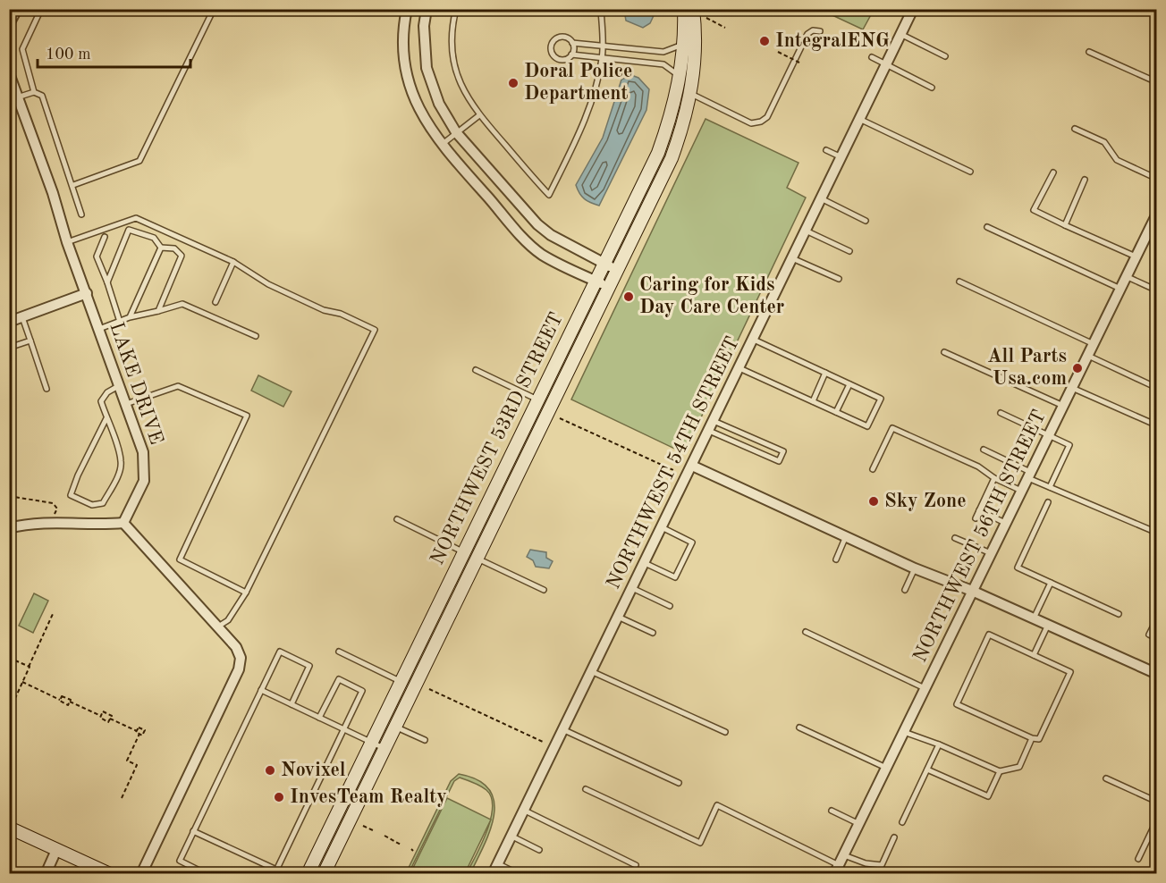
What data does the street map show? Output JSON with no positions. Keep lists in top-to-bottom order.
{
  "streets": {
    "street": [
      "LAKE DRIVE",
      "NORTHWEST 53RD STREET",
      "NORTHWEST 54TH STREET",
      "NORTHWEST 56TH STREET"
    ]
  },
  "places": [
    "IntegralENG",
    "Doral Police Department",
    "Caring for Kids Day Care Center",
    "All Parts Usa.com",
    "Sky Zone",
    "Novixel",
    "InvesTeam Realty"
  ],
  "scale_bar": "100 m"
}
